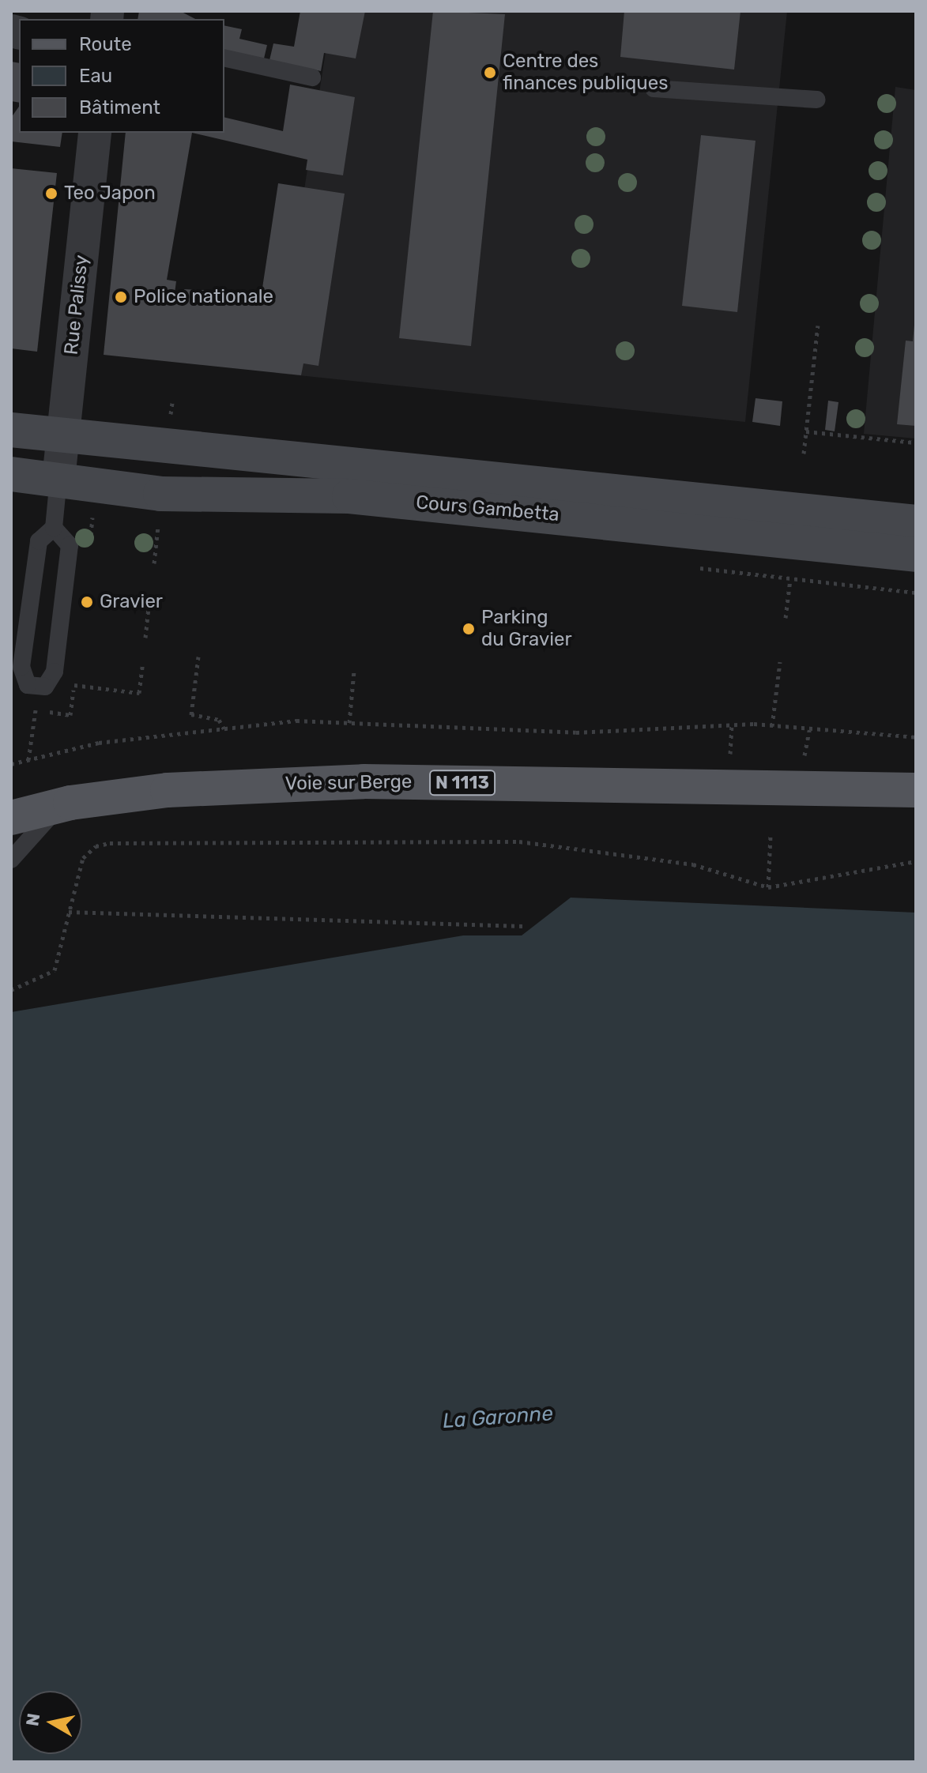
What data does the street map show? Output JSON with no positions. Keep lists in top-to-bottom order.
{
  "streets": {
    "main road": ["Cours Gambetta", "Voie sur Berge", "N 1113"],
    "street": ["Rue Palissy"]
  },
  "crossings": [
    ["Rue Palissy", "Cours Gambetta"]
  ],
  "water": ["La Garonne"],
  "places": [
    "Centre des finances publiques",
    "Teo Japon",
    "Police nationale",
    "Gravier",
    "Parking du Gravier"
  ],
  "legend": ["Route", "Eau", "Bâtiment"],
  "north": "left"
}
